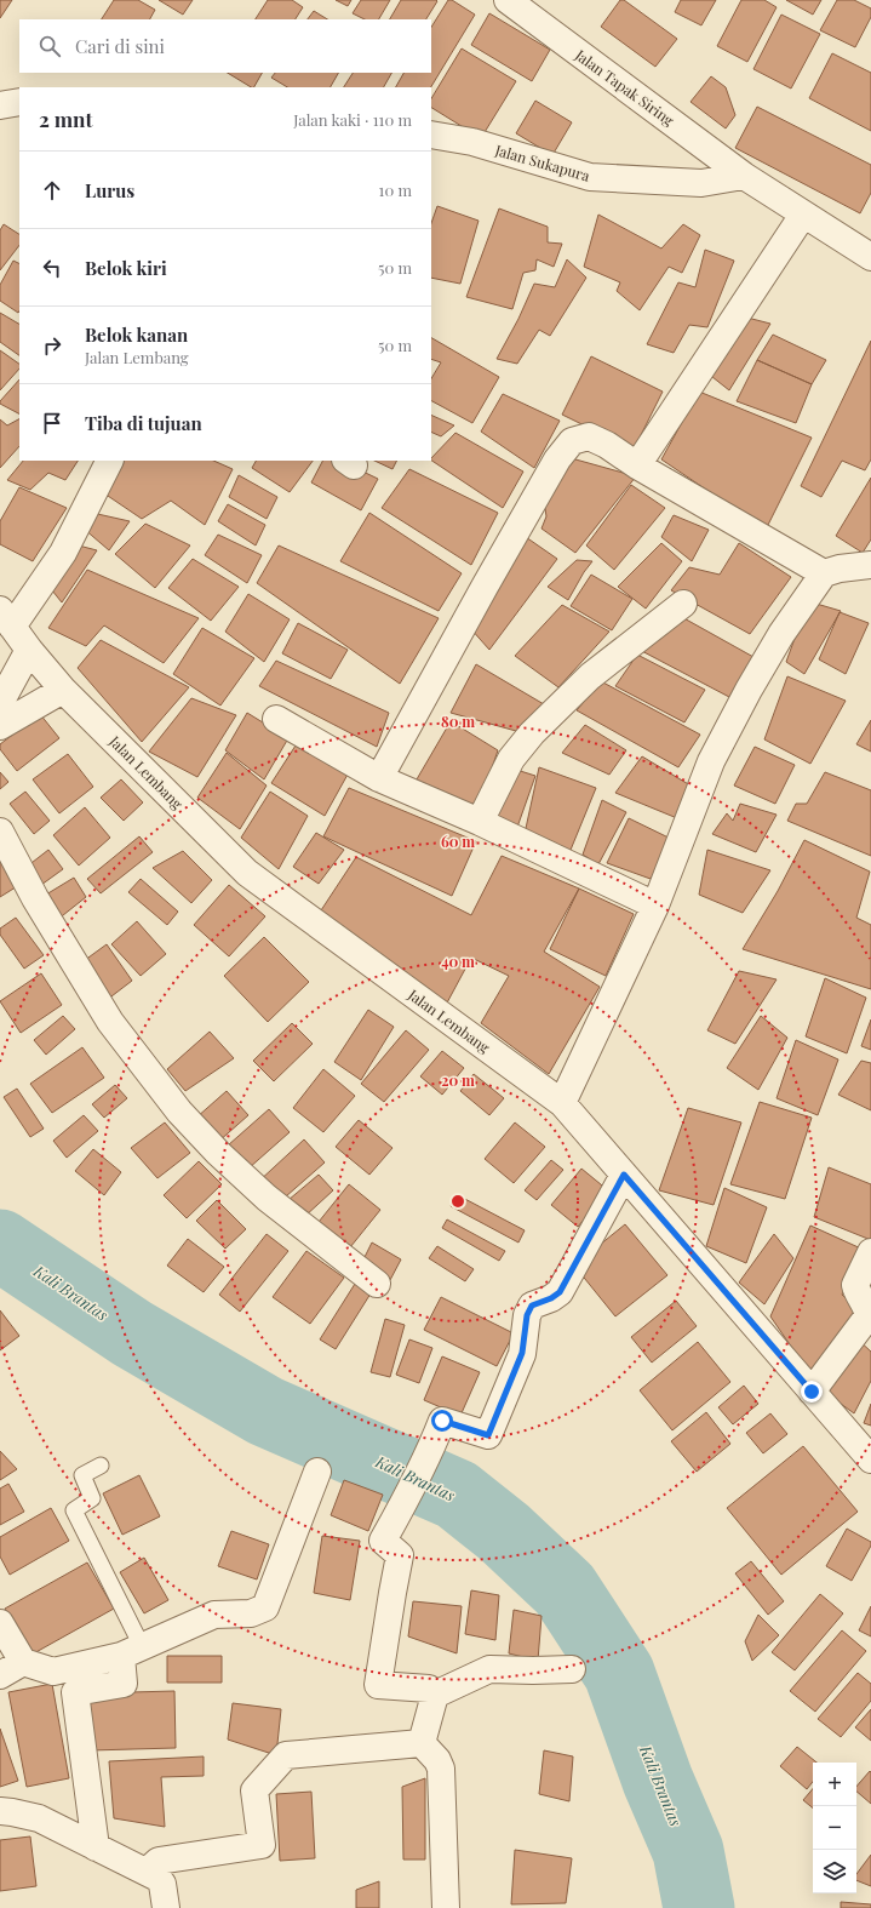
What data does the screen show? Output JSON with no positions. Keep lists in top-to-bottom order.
{
  "streets": {
    "street": ["Jalan Tapak Siring", "Jalan Sukapura", "Jalan Lembang"]
  },
  "crossings": [
    ["Jalan Tapak Siring", "Jalan Sukapura"]
  ],
  "water": ["Kali Brantas"],
  "page": {
    "search": "Cari di sini",
    "heading": ["2 mnt", "Jalan kaki · 110 m"],
    "list": [
      ["Lurus", "10 m"],
      ["Belok kiri", "50 m"],
      ["Belok kanan", "Jalan Lembang", "50 m"],
      "Tiba di tujuan"
    ],
    "map_buttons": ["+", "−"]
  },
  "rings": [
    "80 m",
    "60 m",
    "40 m",
    "20 m"
  ]
}
